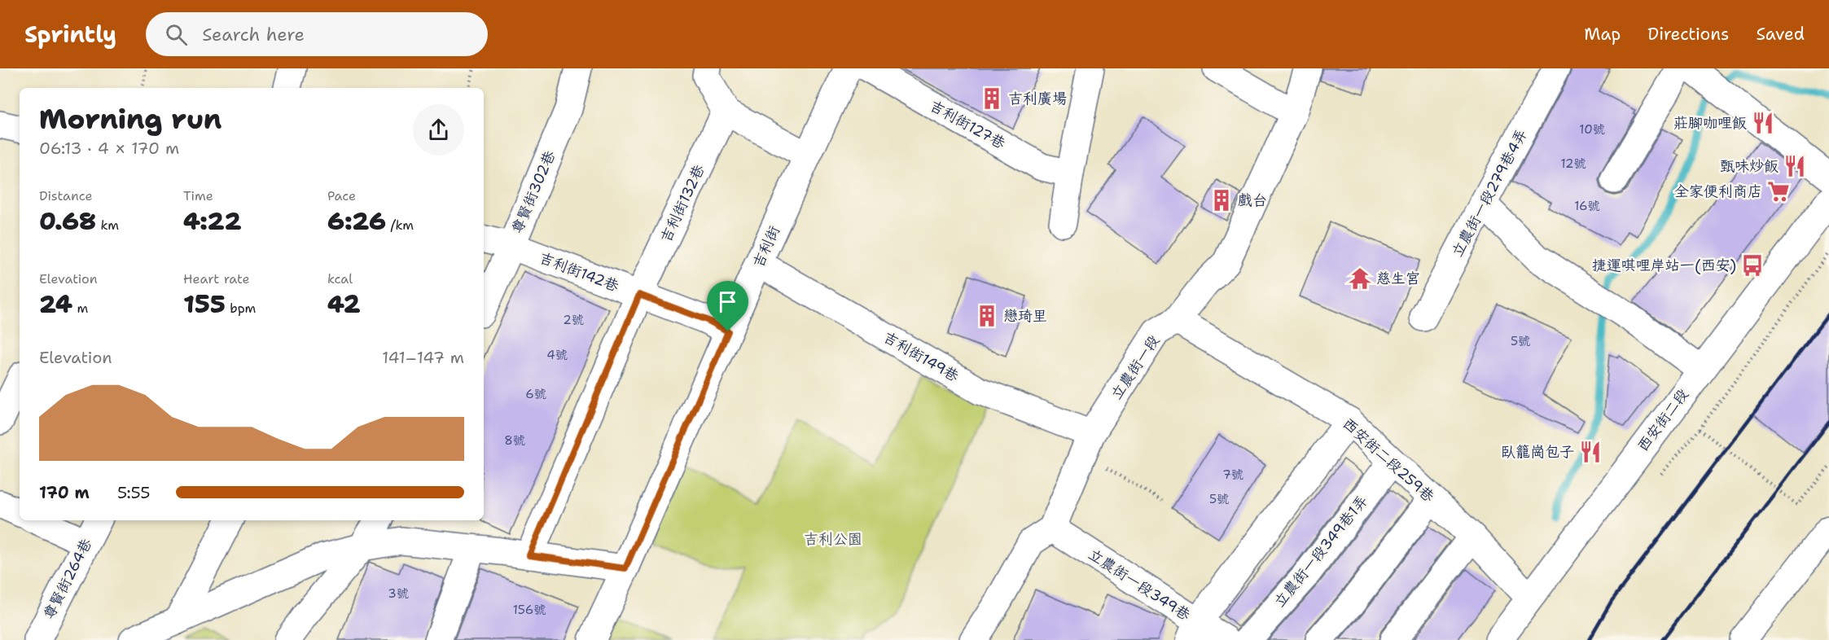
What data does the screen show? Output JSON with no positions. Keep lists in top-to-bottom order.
{
  "streets": {
    "street": [
      "吉利街127巷",
      "尊賢街302巷",
      "立農街一段279巷4弄",
      "吉利街132巷",
      "吉利街",
      "吉利街142巷",
      "吉利街149巷",
      "立農街一段",
      "西安街二段",
      "西安街二段259巷",
      "立農街一段349巷1弄",
      "尊賢街264巷",
      "立農街一段349巷"
    ]
  },
  "crossings": [
    ["尊賢街302巷", "吉利街142巷"],
    ["吉利街132巷", "吉利街142巷"],
    ["吉利街", "吉利街142巷"],
    ["吉利街", "吉利街149巷"],
    ["吉利街149巷", "立農街一段"],
    ["立農街一段", "西安街二段259巷"],
    ["立農街一段", "立農街一段349巷"],
    ["西安街二段", "西安街二段259巷"],
    ["西安街二段259巷", "立農街一段349巷1弄"]
  ],
  "parks": ["吉利公園"],
  "places": {
    "building": ["吉利廣場", "戲台", "戀琦里"],
    "restaurant": ["莊腳咖哩飯", "甄味炒飯", "臥籠崗包子"],
    "supermarket": ["全家便利商店"],
    "bus stop": ["捷運唭哩岸站一(西安)"],
    "temple": ["慈生宮"]
  },
  "house_numbers": [
    "10號",
    "12號",
    "16號",
    "2號",
    "5號",
    "4號",
    "6號",
    "8號",
    "7號",
    "5號",
    "3號",
    "156號"
  ],
  "page": {
    "header": "Sprintly",
    "search": "Search here",
    "nav": ["Map", "Directions", "Saved"],
    "heading": ["Morning run", "06:13 · 4 × 170 m"],
    "stats": [
      ["Distance", "0.68 km"],
      ["Time", "4:22"],
      ["Pace", "6:26 /km"],
      ["Elevation", "24 m"],
      ["Heart rate", "155 bpm"],
      ["kcal", "42"]
    ],
    "chart": ["Elevation", "141–147 m"],
    "list": [
      {
        "name": "170 m",
        "note": "5:55"
      }
    ]
  }
}
